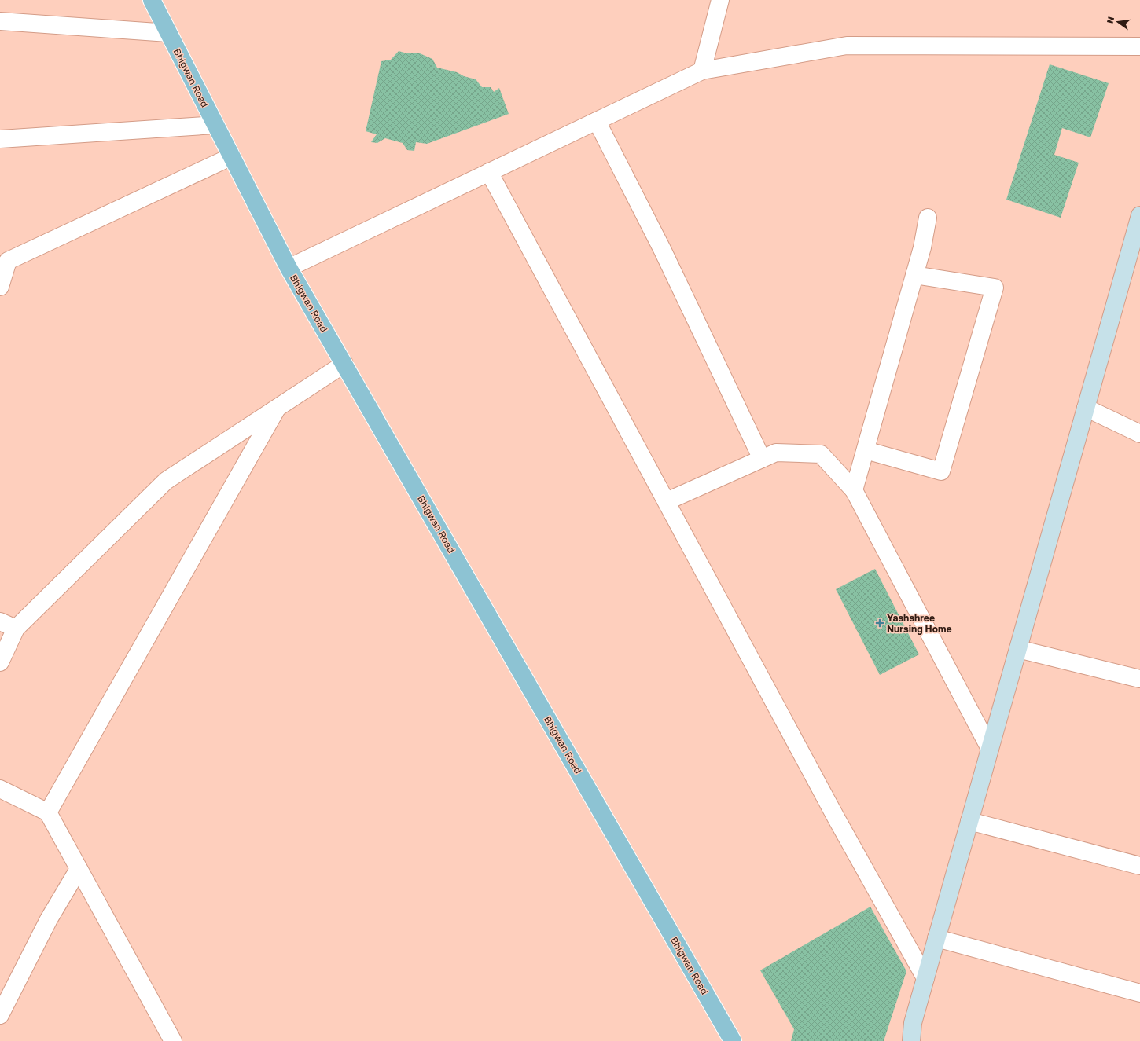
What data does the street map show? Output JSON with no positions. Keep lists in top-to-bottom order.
{
  "streets": {
    "main road": ["Bhigwan Road"]
  },
  "places": {
    "health": ["Yashshree Nursing Home"]
  },
  "north": "left"
}
